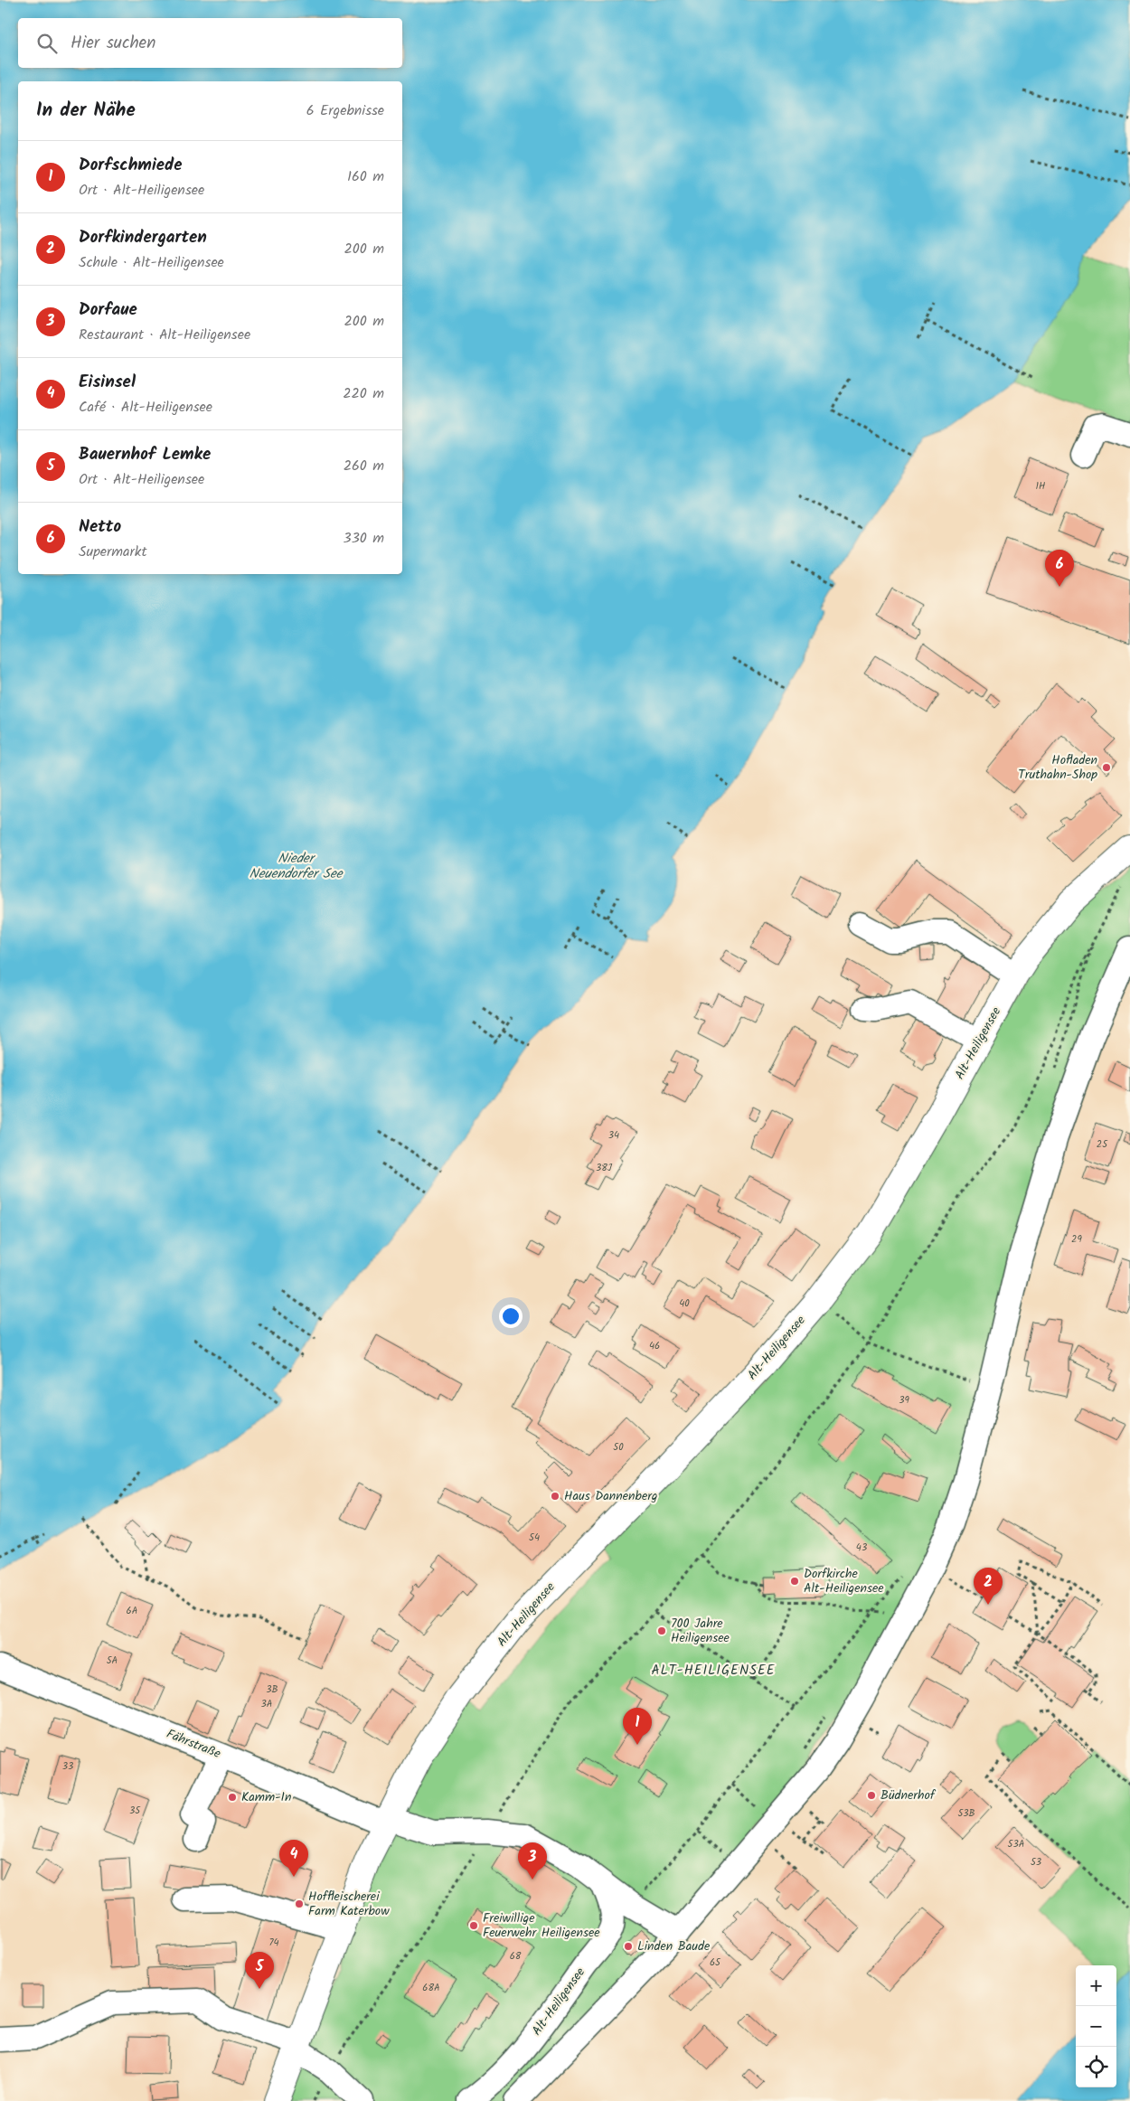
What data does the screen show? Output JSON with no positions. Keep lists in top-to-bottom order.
{
  "streets": {
    "main road": ["Alt-Heiligensee"],
    "street": ["Fährstraße"]
  },
  "crossings": [
    ["Alt-Heiligensee", "Fährstraße"]
  ],
  "districts": ["ALT-HEILIGENSEE"],
  "water": ["Nieder Neuendorfer See"],
  "places": [
    "Hofladen Truthahn-Shop",
    "Haus Dannenberg",
    "Dorfkirche Alt-Heiligensee",
    "700 Jahre Heiligensee",
    "Büdnerhof",
    "Kamm-In",
    "Hoffleischerei Farm Katerbow",
    "Freiwillige Feuerwehr Heiligensee",
    "Linden Baude"
  ],
  "house_numbers": [
    "1H",
    "34",
    "25",
    "38J",
    "29",
    "40",
    "46",
    "39",
    "50",
    "54",
    "43",
    "6A",
    "5A",
    "3B",
    "3A",
    "33",
    "35",
    "53B",
    "53A",
    "53",
    "74",
    "68",
    "65",
    "68A"
  ],
  "page": {
    "search": "Hier suchen",
    "heading": ["In der Nähe", "6 Ergebnisse"],
    "list": [
      {
        "mark": "1",
        "name": "Dorfschmiede",
        "note": "Ort · Alt-Heiligensee",
        "value": "160 m"
      },
      {
        "mark": "2",
        "name": "Dorfkindergarten",
        "note": "Schule · Alt-Heiligensee",
        "value": "200 m"
      },
      {
        "mark": "3",
        "name": "Dorfaue",
        "note": "Restaurant · Alt-Heiligensee",
        "value": "200 m"
      },
      {
        "mark": "4",
        "name": "Eisinsel",
        "note": "Café · Alt-Heiligensee",
        "value": "220 m"
      },
      {
        "mark": "5",
        "name": "Bauernhof Lemke",
        "note": "Ort · Alt-Heiligensee",
        "value": "260 m"
      },
      {
        "mark": "6",
        "name": "Netto",
        "note": "Supermarkt",
        "value": "330 m"
      }
    ],
    "pins": [
      "6",
      "2",
      "1",
      "4",
      "3",
      "5"
    ],
    "map_buttons": ["+", "−"]
  }
}
